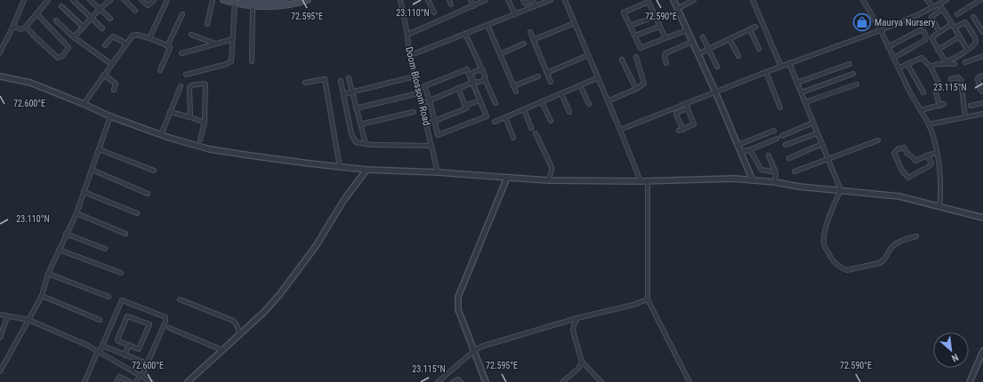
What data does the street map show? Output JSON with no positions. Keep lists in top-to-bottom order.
{
  "streets": {
    "street": ["Doom Blossom Road"]
  },
  "places": {
    "shop": ["Maurya Nursery"]
  },
  "north": "bottom right",
  "coordinates": [
    "23.110°N",
    "72.595°E",
    "72.590°E",
    "23.115°N",
    "72.600°E"
  ]
}
